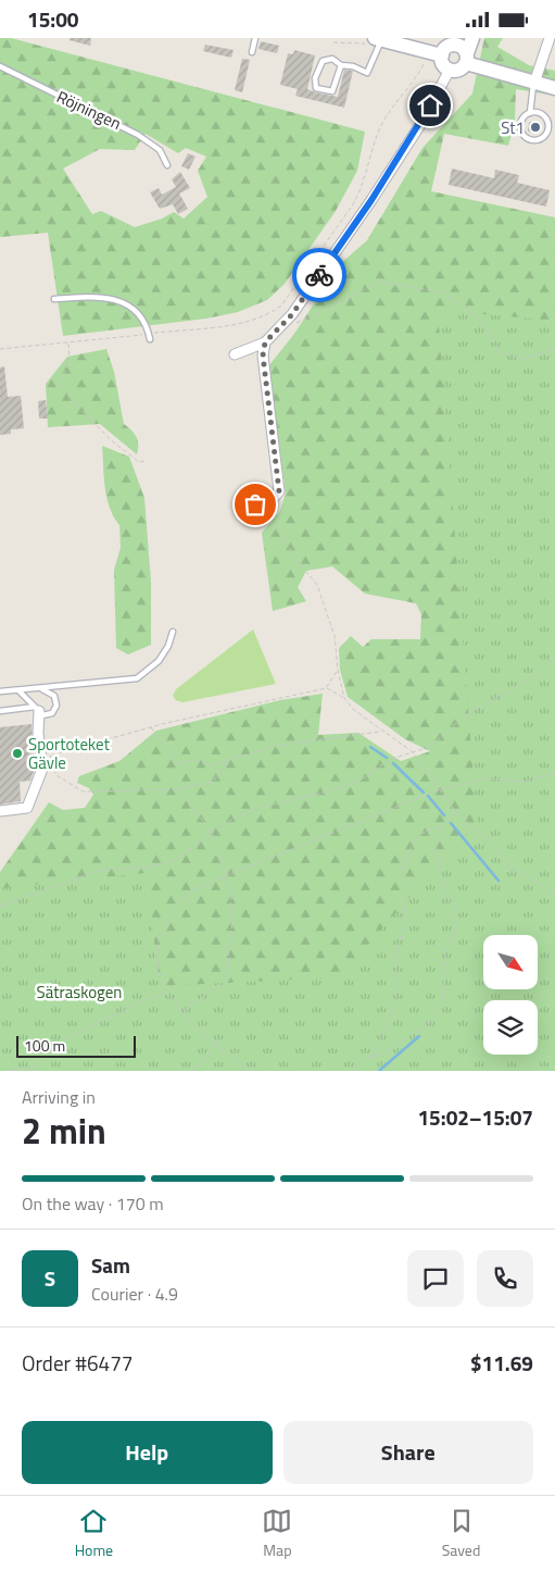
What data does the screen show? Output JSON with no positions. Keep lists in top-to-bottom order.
{
  "streets": {
    "lane": ["Röjningen"]
  },
  "parks": ["Sätraskogen"],
  "places": ["St1", "Sportoteket Gävle"],
  "scale_bar": "100 m",
  "north": "bottom right",
  "page": {
    "status": "15:00",
    "scale": "100 m",
    "heading": ["2 min", "Arriving in", "15:02–15:07"],
    "panel": [
      "Sam",
      "Courier · 4.9",
      "Order #6477",
      "$11.69"
    ],
    "bar": "On the way · 170 m",
    "round": "S",
    "buttons": ["Help", "Share"],
    "tabs": ["Home", "Map", "Saved"]
  }
}
